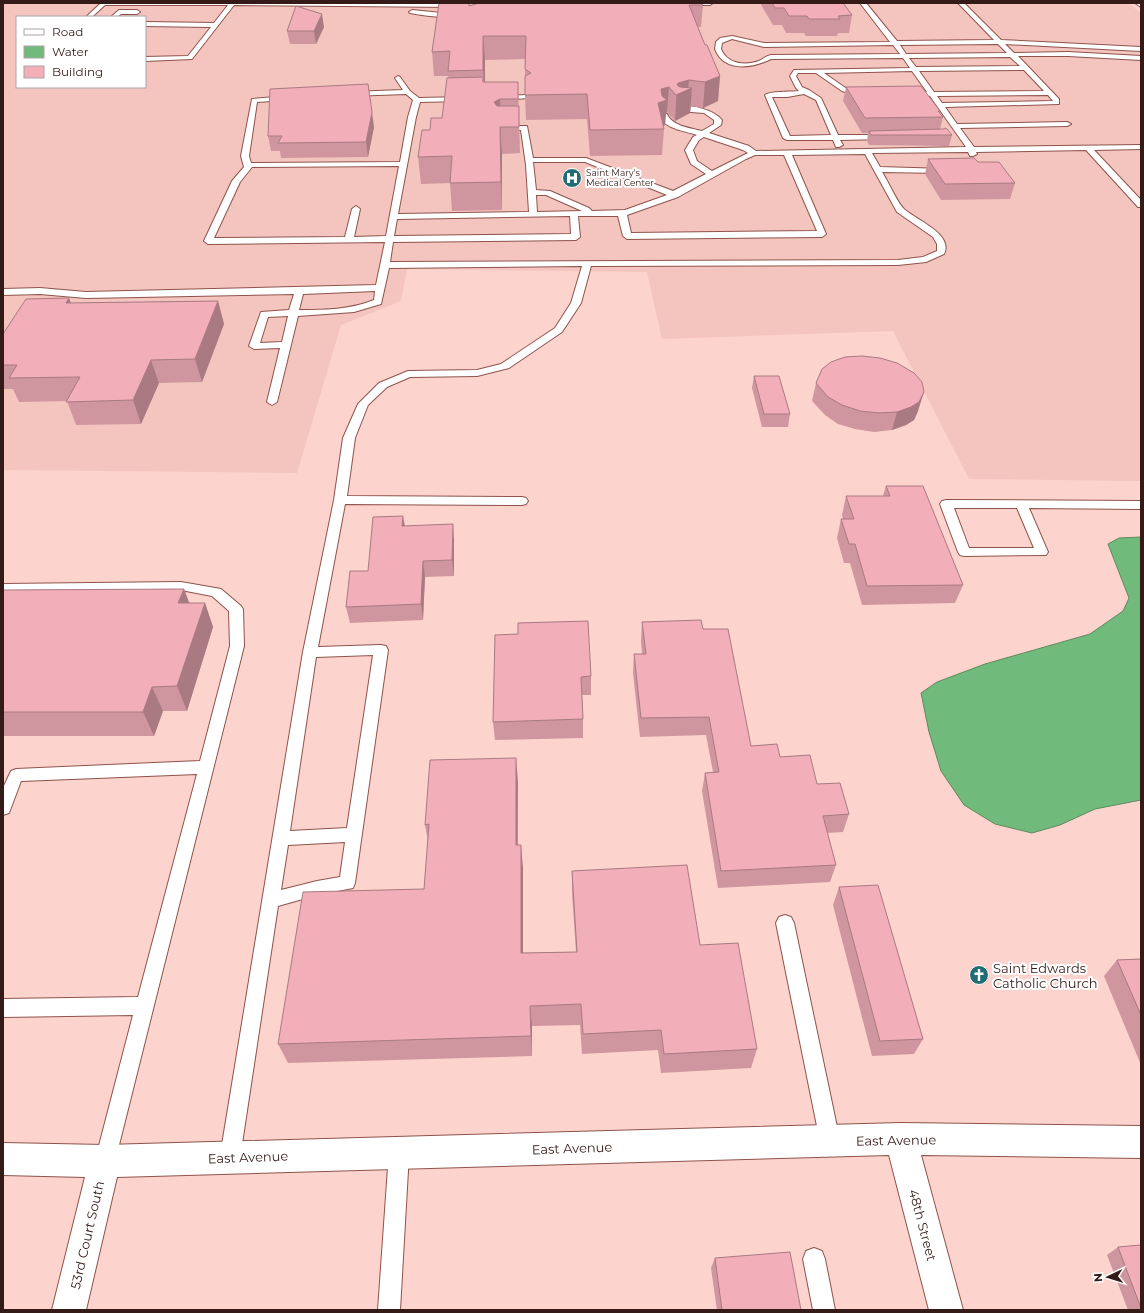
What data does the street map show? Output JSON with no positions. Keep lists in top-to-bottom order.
{
  "streets": {
    "street": ["East Avenue", "48th Street", "53rd Court South"]
  },
  "crossings": [
    ["East Avenue", "48th Street"],
    ["East Avenue", "53rd Court South"]
  ],
  "places": {
    "hospital": ["Saint Mary's Medical Center"],
    "church": ["Saint Edwards Catholic Church"]
  },
  "legend": ["Road", "Water", "Building"],
  "north": "left"
}
